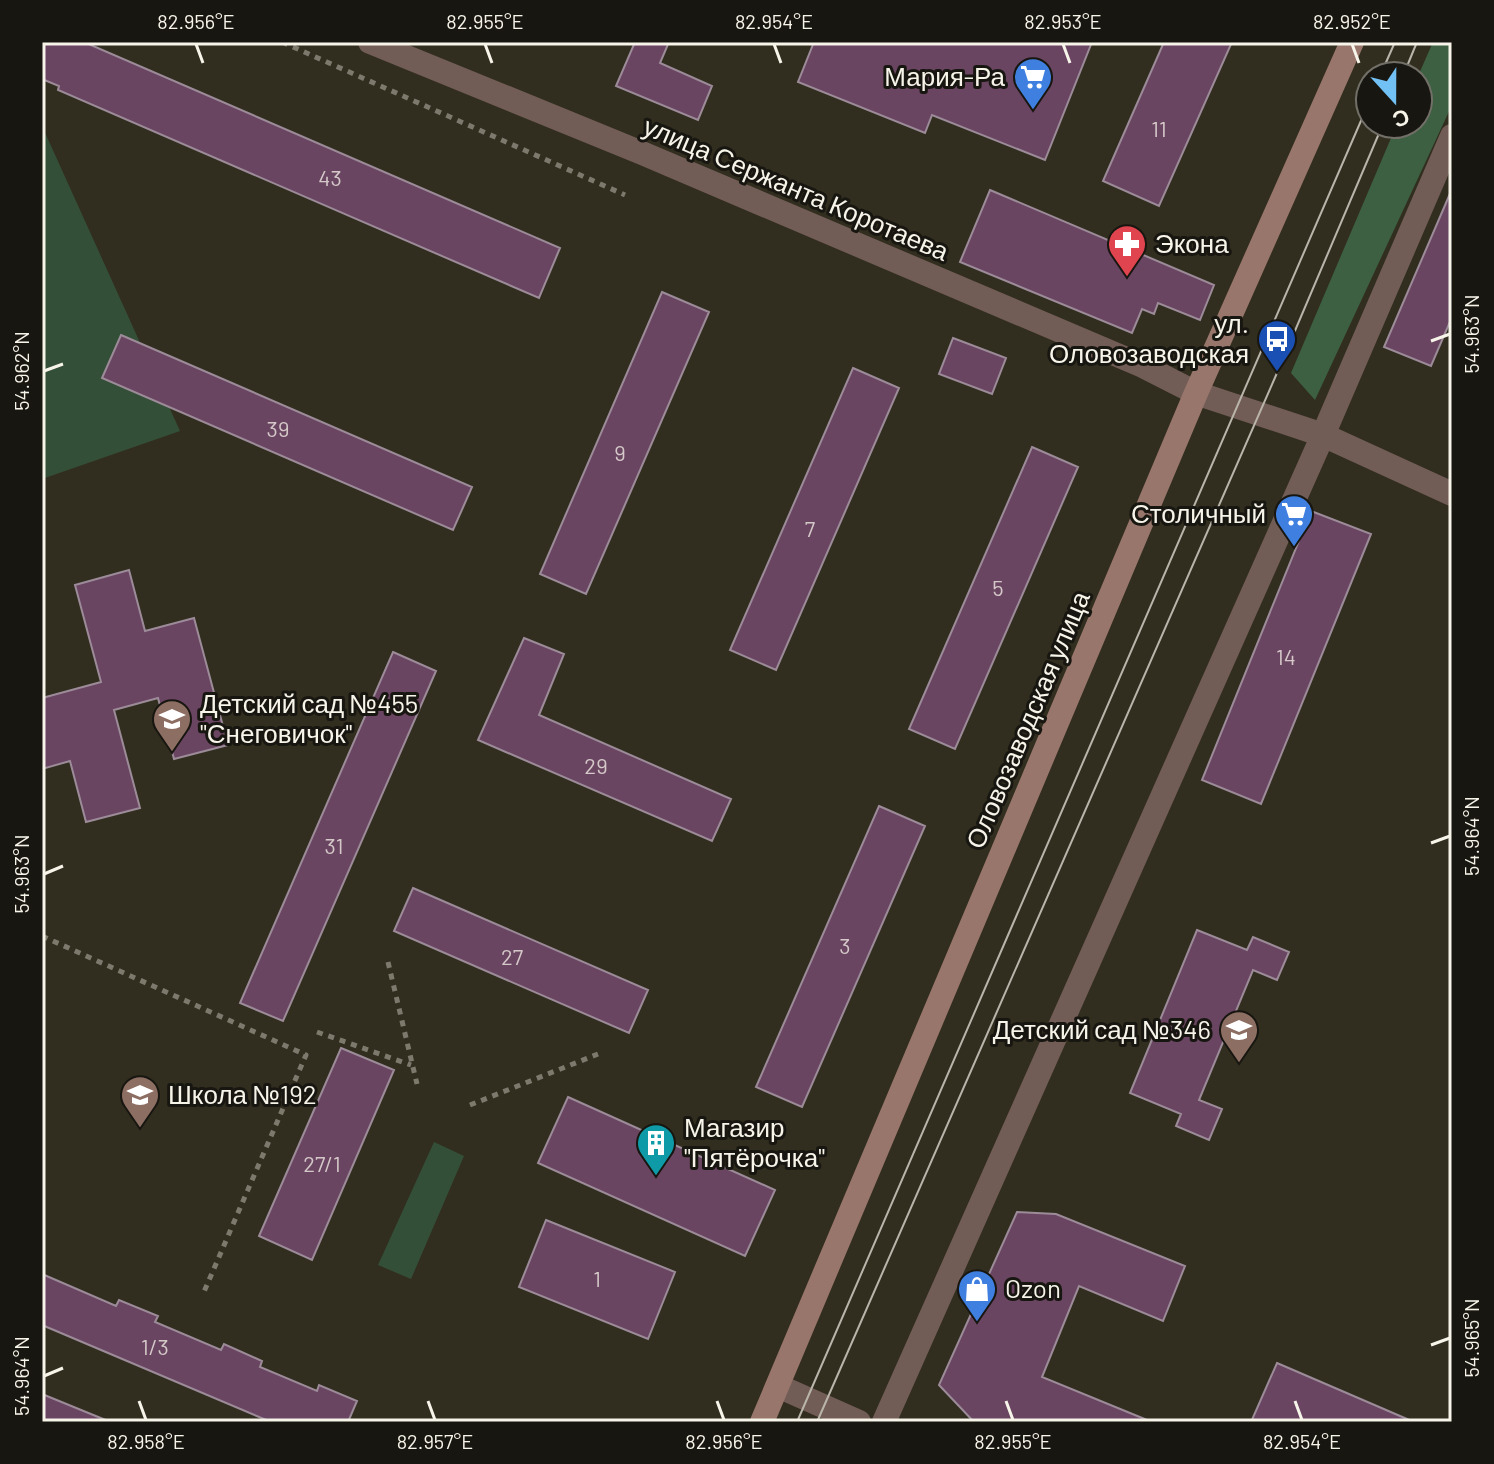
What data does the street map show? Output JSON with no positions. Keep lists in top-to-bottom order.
{
  "streets": {
    "street": ["улица Сержанта Коротаева", "Оловозаводская улица"]
  },
  "crossings": [
    ["улица Сержанта Коротаева", "Оловозаводская улица"]
  ],
  "places": {
    "supermarket": ["Мария-Ра", "Столичный"],
    "pharmacy": ["Экона"],
    "bus stop": ["ул. Оловозаводская"],
    "school or university": ["Детский сад №455 \"Снеговичок\"", "Детский сад №346", "Школа №192"],
    "building": ["Магазир \"Пятёрочка\""],
    "shop": ["Ozon"]
  },
  "house_numbers": [
    "11",
    "43",
    "39",
    "9",
    "7",
    "5",
    "14",
    "29",
    "31",
    "3",
    "27",
    "27/1",
    "1",
    "1/3"
  ],
  "north": "bottom",
  "coordinates": [
    "82.956°E",
    "82.955°E",
    "82.954°E",
    "82.953°E",
    "82.952°E",
    "54.963°N",
    "54.962°N",
    "54.964°N",
    "54.965°N",
    "82.958°E",
    "82.957°E"
  ]
}
